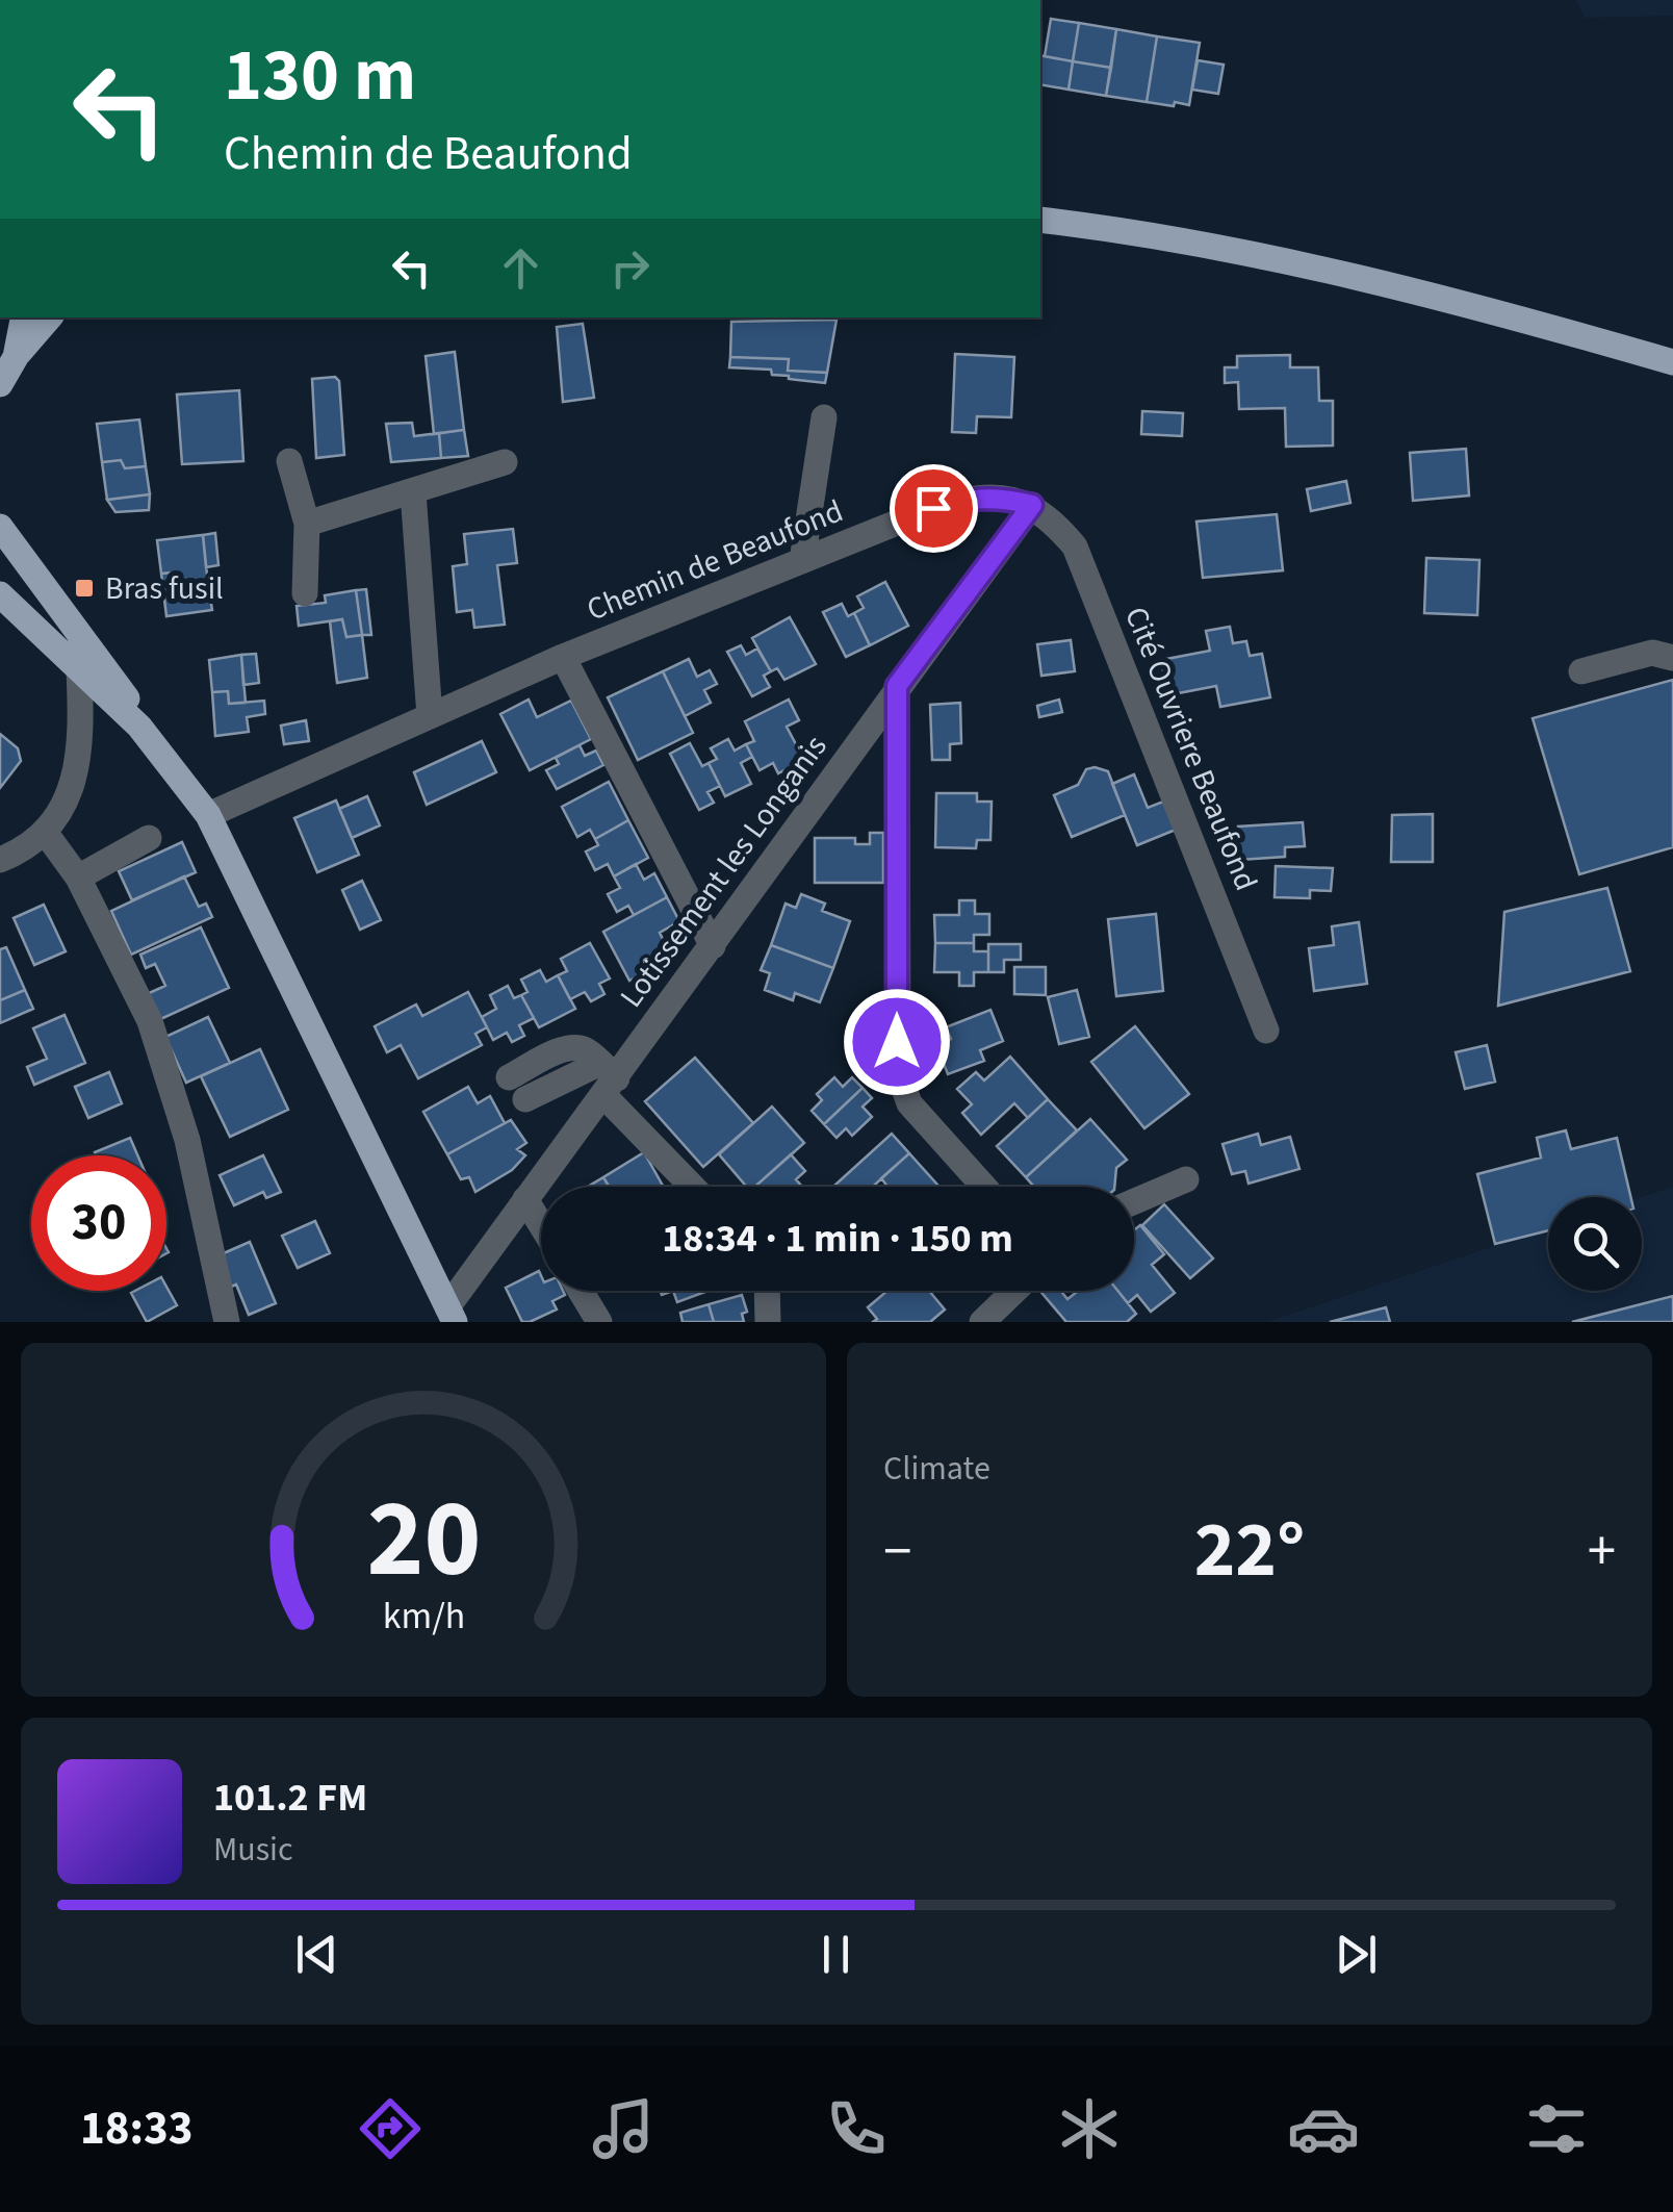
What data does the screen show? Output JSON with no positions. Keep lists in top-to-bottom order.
{
  "streets": {
    "street": ["Chemin de Beaufond", "Cité Ouvriere Beaufond", "Lotissement les Longanis"]
  },
  "crossings": [
    ["Chemin de Beaufond", "Cité Ouvriere Beaufond"],
    ["Chemin de Beaufond", "Lotissement les Longanis"],
    ["Cité Ouvriere Beaufond", "Lotissement les Longanis"]
  ],
  "places": {
    "transit": ["Bras fusil"]
  },
  "page": {
    "turn": ["130 m", "Chemin de Beaufond"],
    "limit": "30",
    "trip": "18:34 · 1 min · 150 m",
    "tile": "Climate",
    "heat": ["−", "22°", "+"],
    "song": ["101.2 FM", "Music"],
    "tabs": "18:33",
    "gauge": ["20", "km/h"]
  }
}
